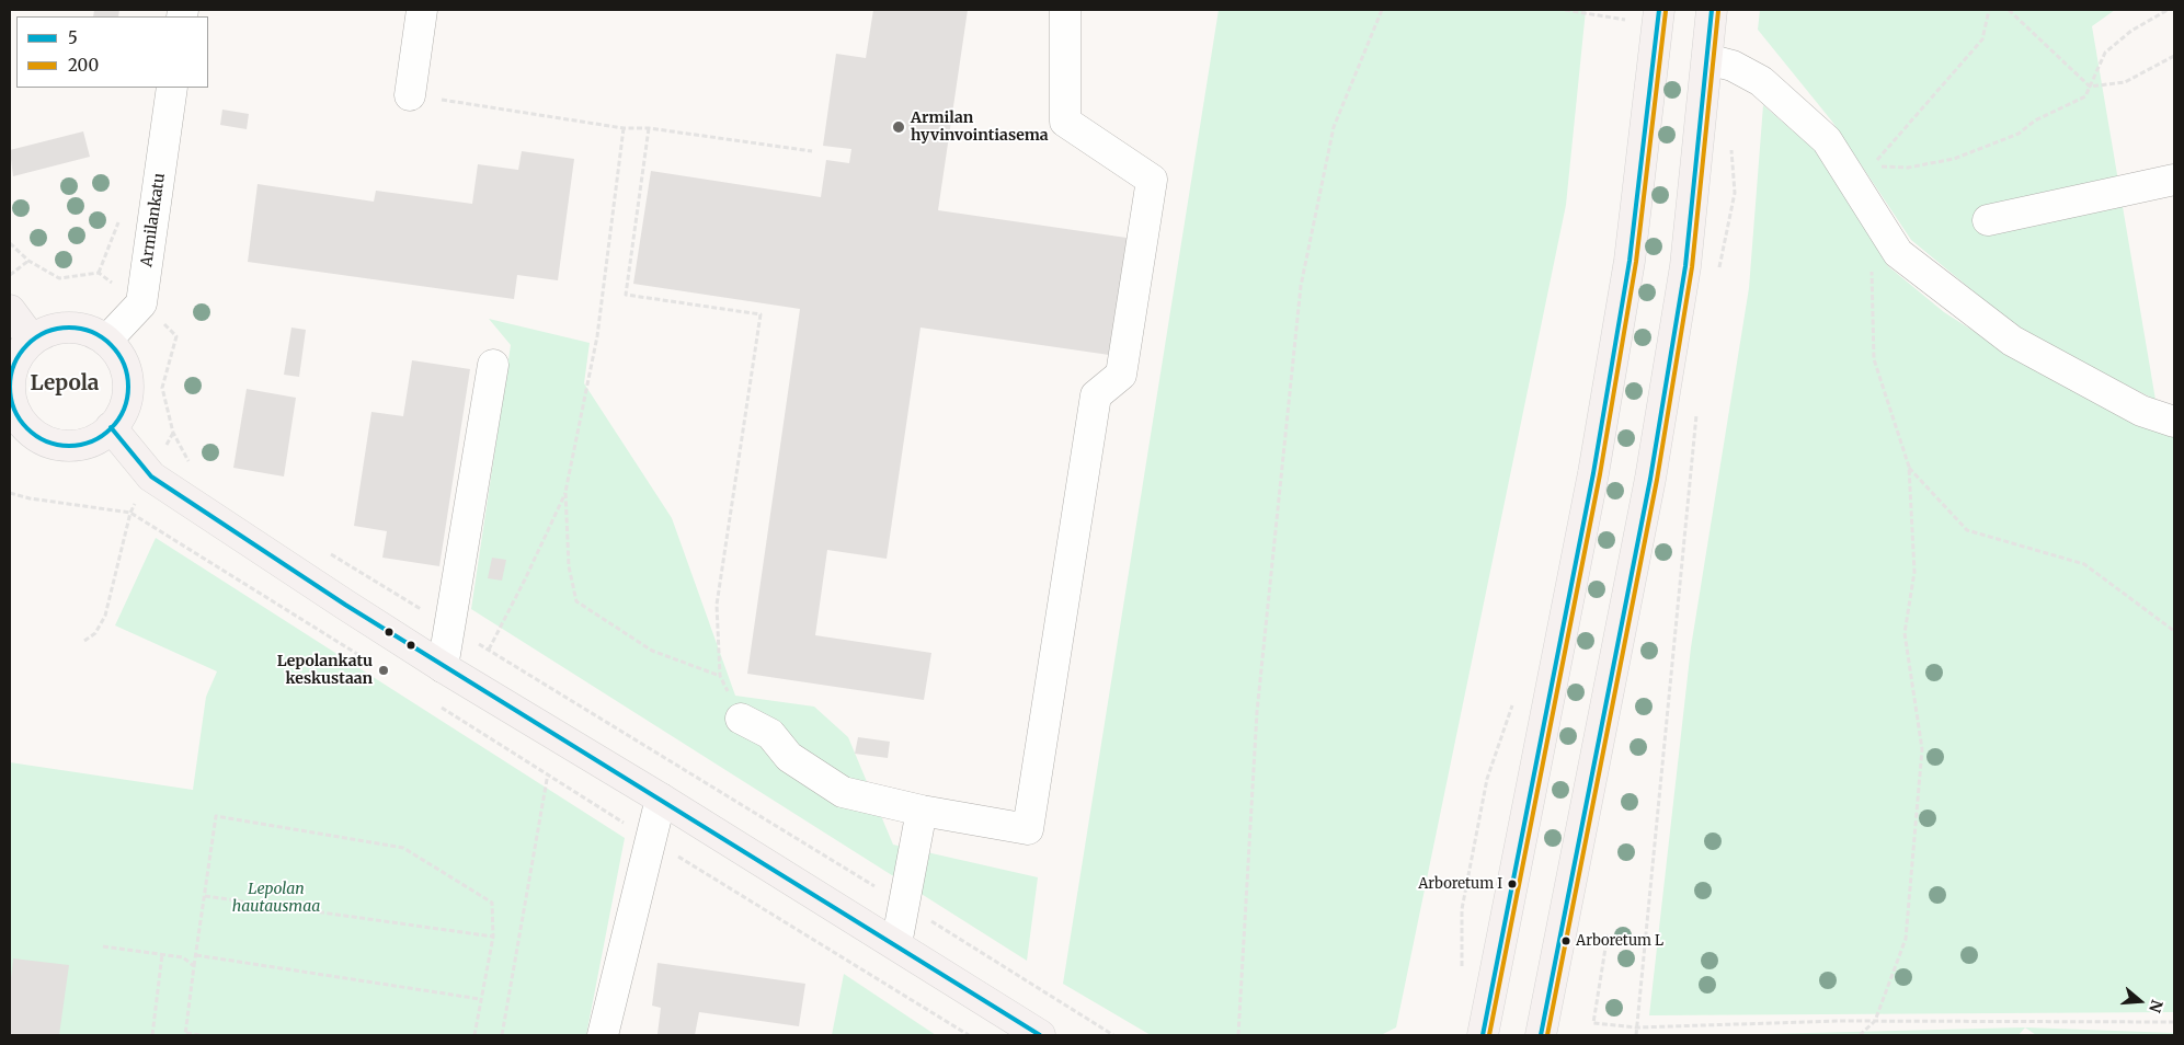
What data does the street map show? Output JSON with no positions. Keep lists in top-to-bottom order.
{
  "streets": {
    "street": ["Armilankatu"]
  },
  "districts": ["Lepola"],
  "parks": ["Lepolan hautausmaa"],
  "places": [
    "Armilan hyvinvointiasema",
    "Lepolankatu keskustaan",
    "Arboretum I",
    "Arboretum L"
  ],
  "lines": ["transit line 5", "transit line 200"],
  "legend": ["5", "200"],
  "north": "right"
}
